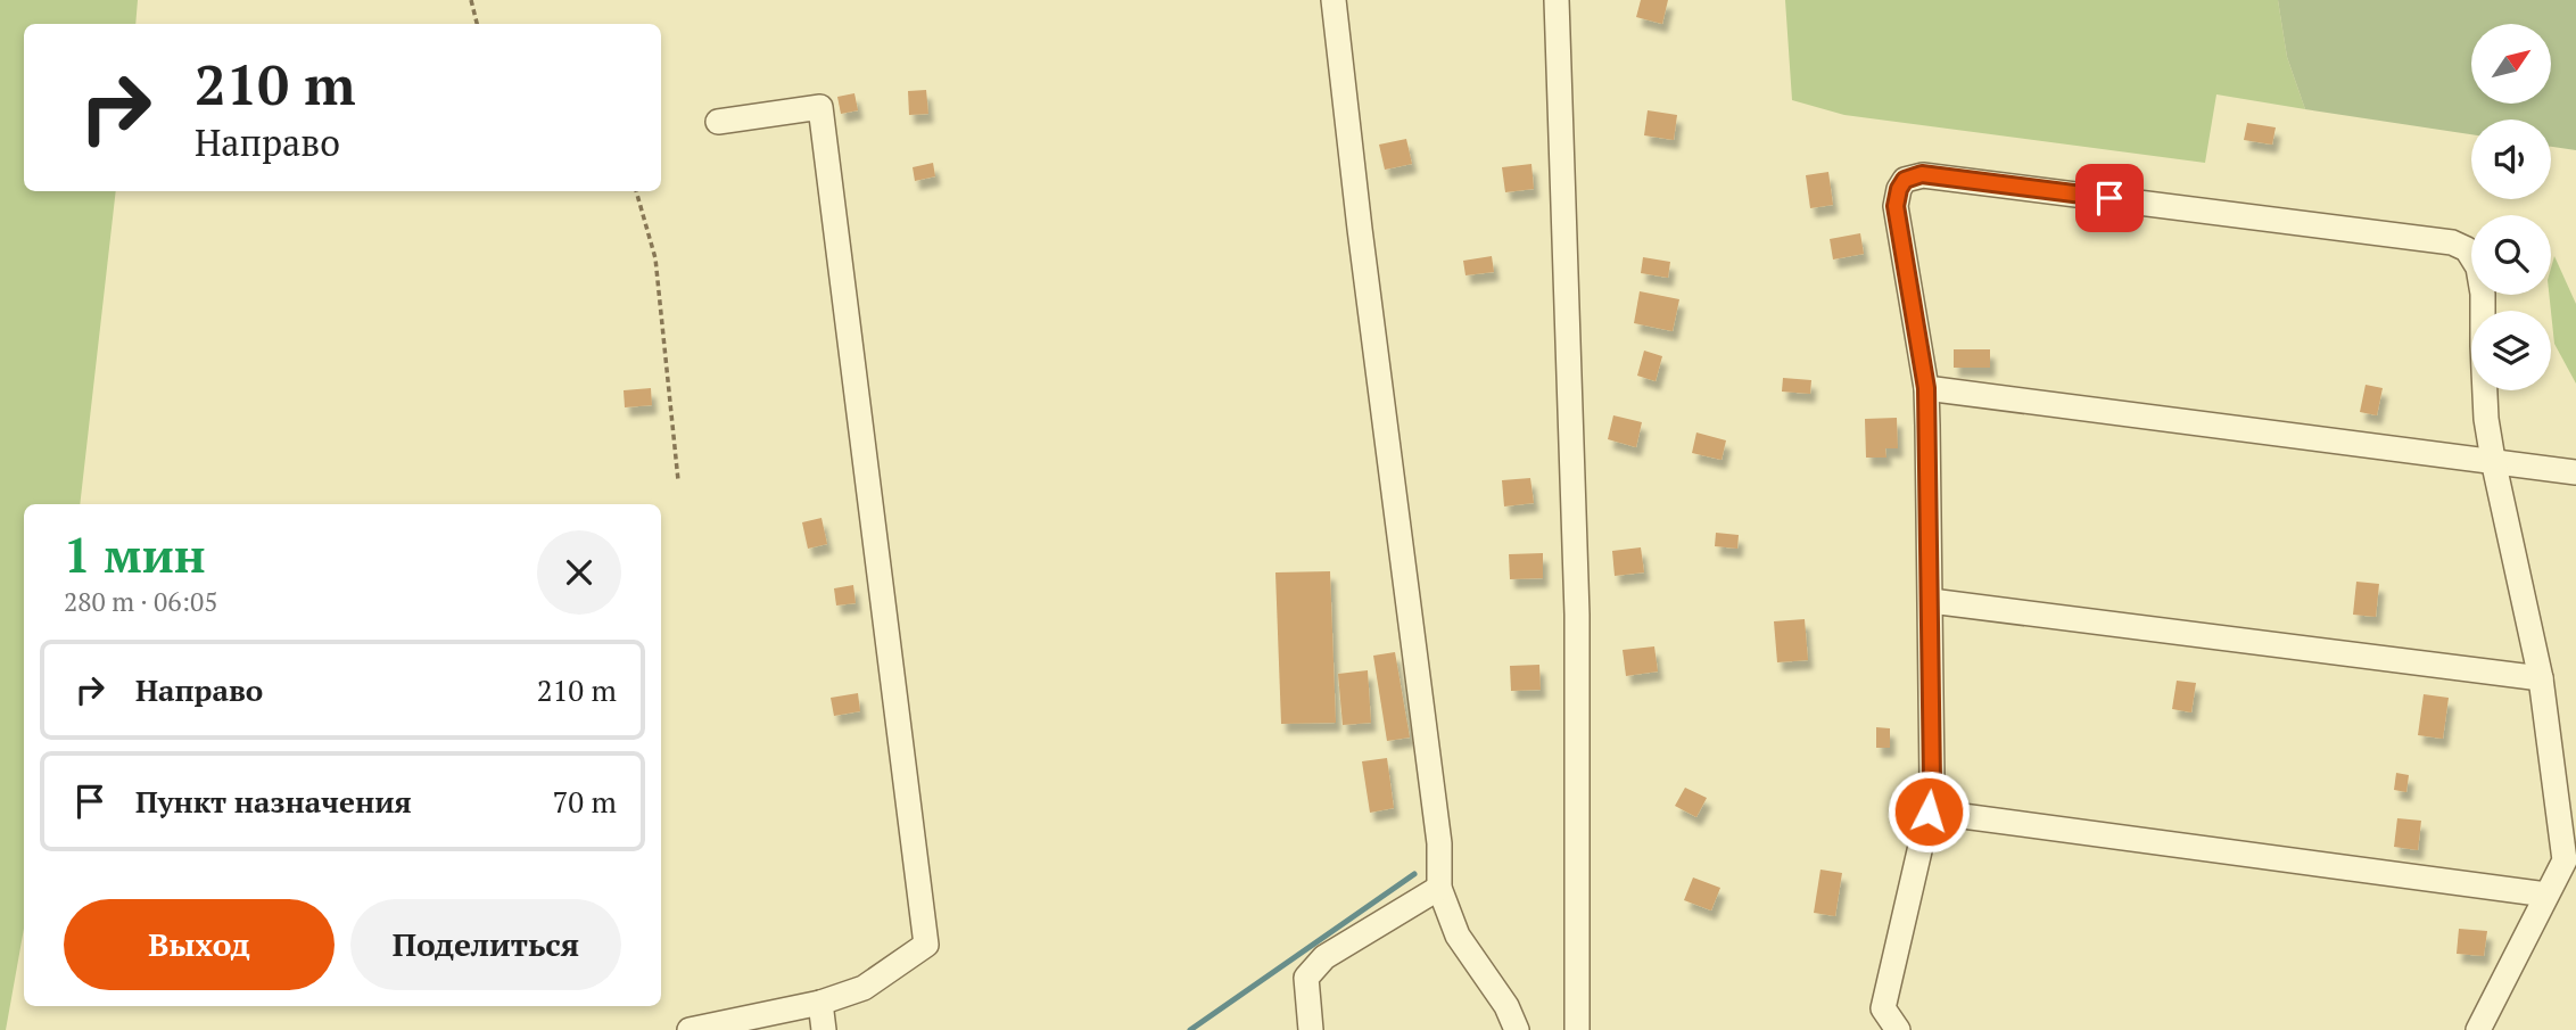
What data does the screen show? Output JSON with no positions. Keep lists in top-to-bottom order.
{
  "north": "top right",
  "page": {
    "turn": ["210 m", "Направо"],
    "heading": ["1 мин", "280 m · 06:05"],
    "list": [
      {
        "name": "Направо",
        "value": "210 m"
      },
      {
        "name": "Пункт назначения",
        "value": "70 m"
      }
    ],
    "buttons": ["Выход", "Поделиться"]
  }
}
